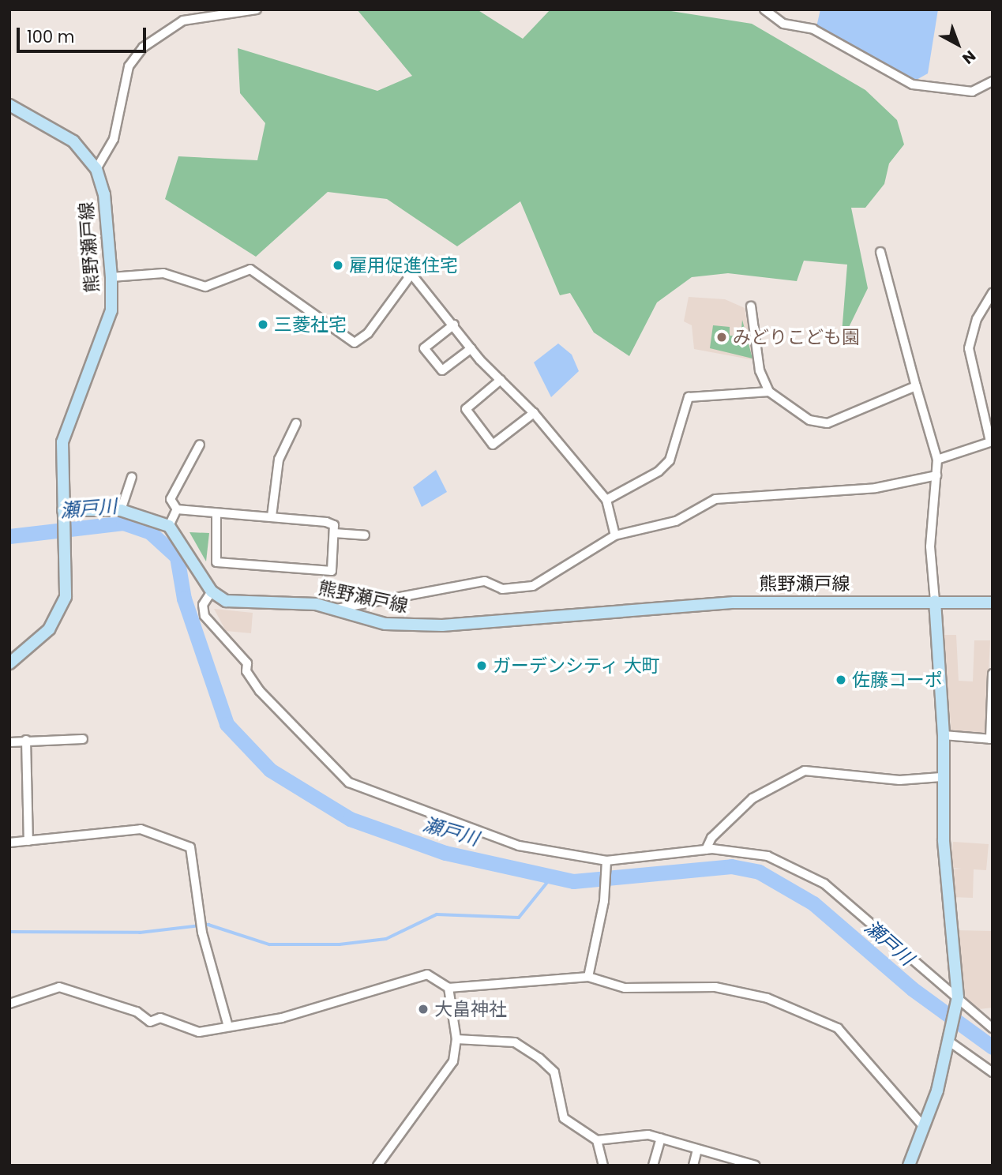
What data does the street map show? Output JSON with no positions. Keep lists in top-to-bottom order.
{
  "streets": {
    "main road": ["熊野瀬戸線"]
  },
  "water": ["瀬戸川"],
  "places": [
    "雇用促進住宅",
    "三菱社宅",
    "みどりこども園",
    "ガーデンシティ 大町",
    "佐藤コーポ",
    "大畠神社"
  ],
  "scale_bar": "100 m",
  "north": "bottom right"
}
